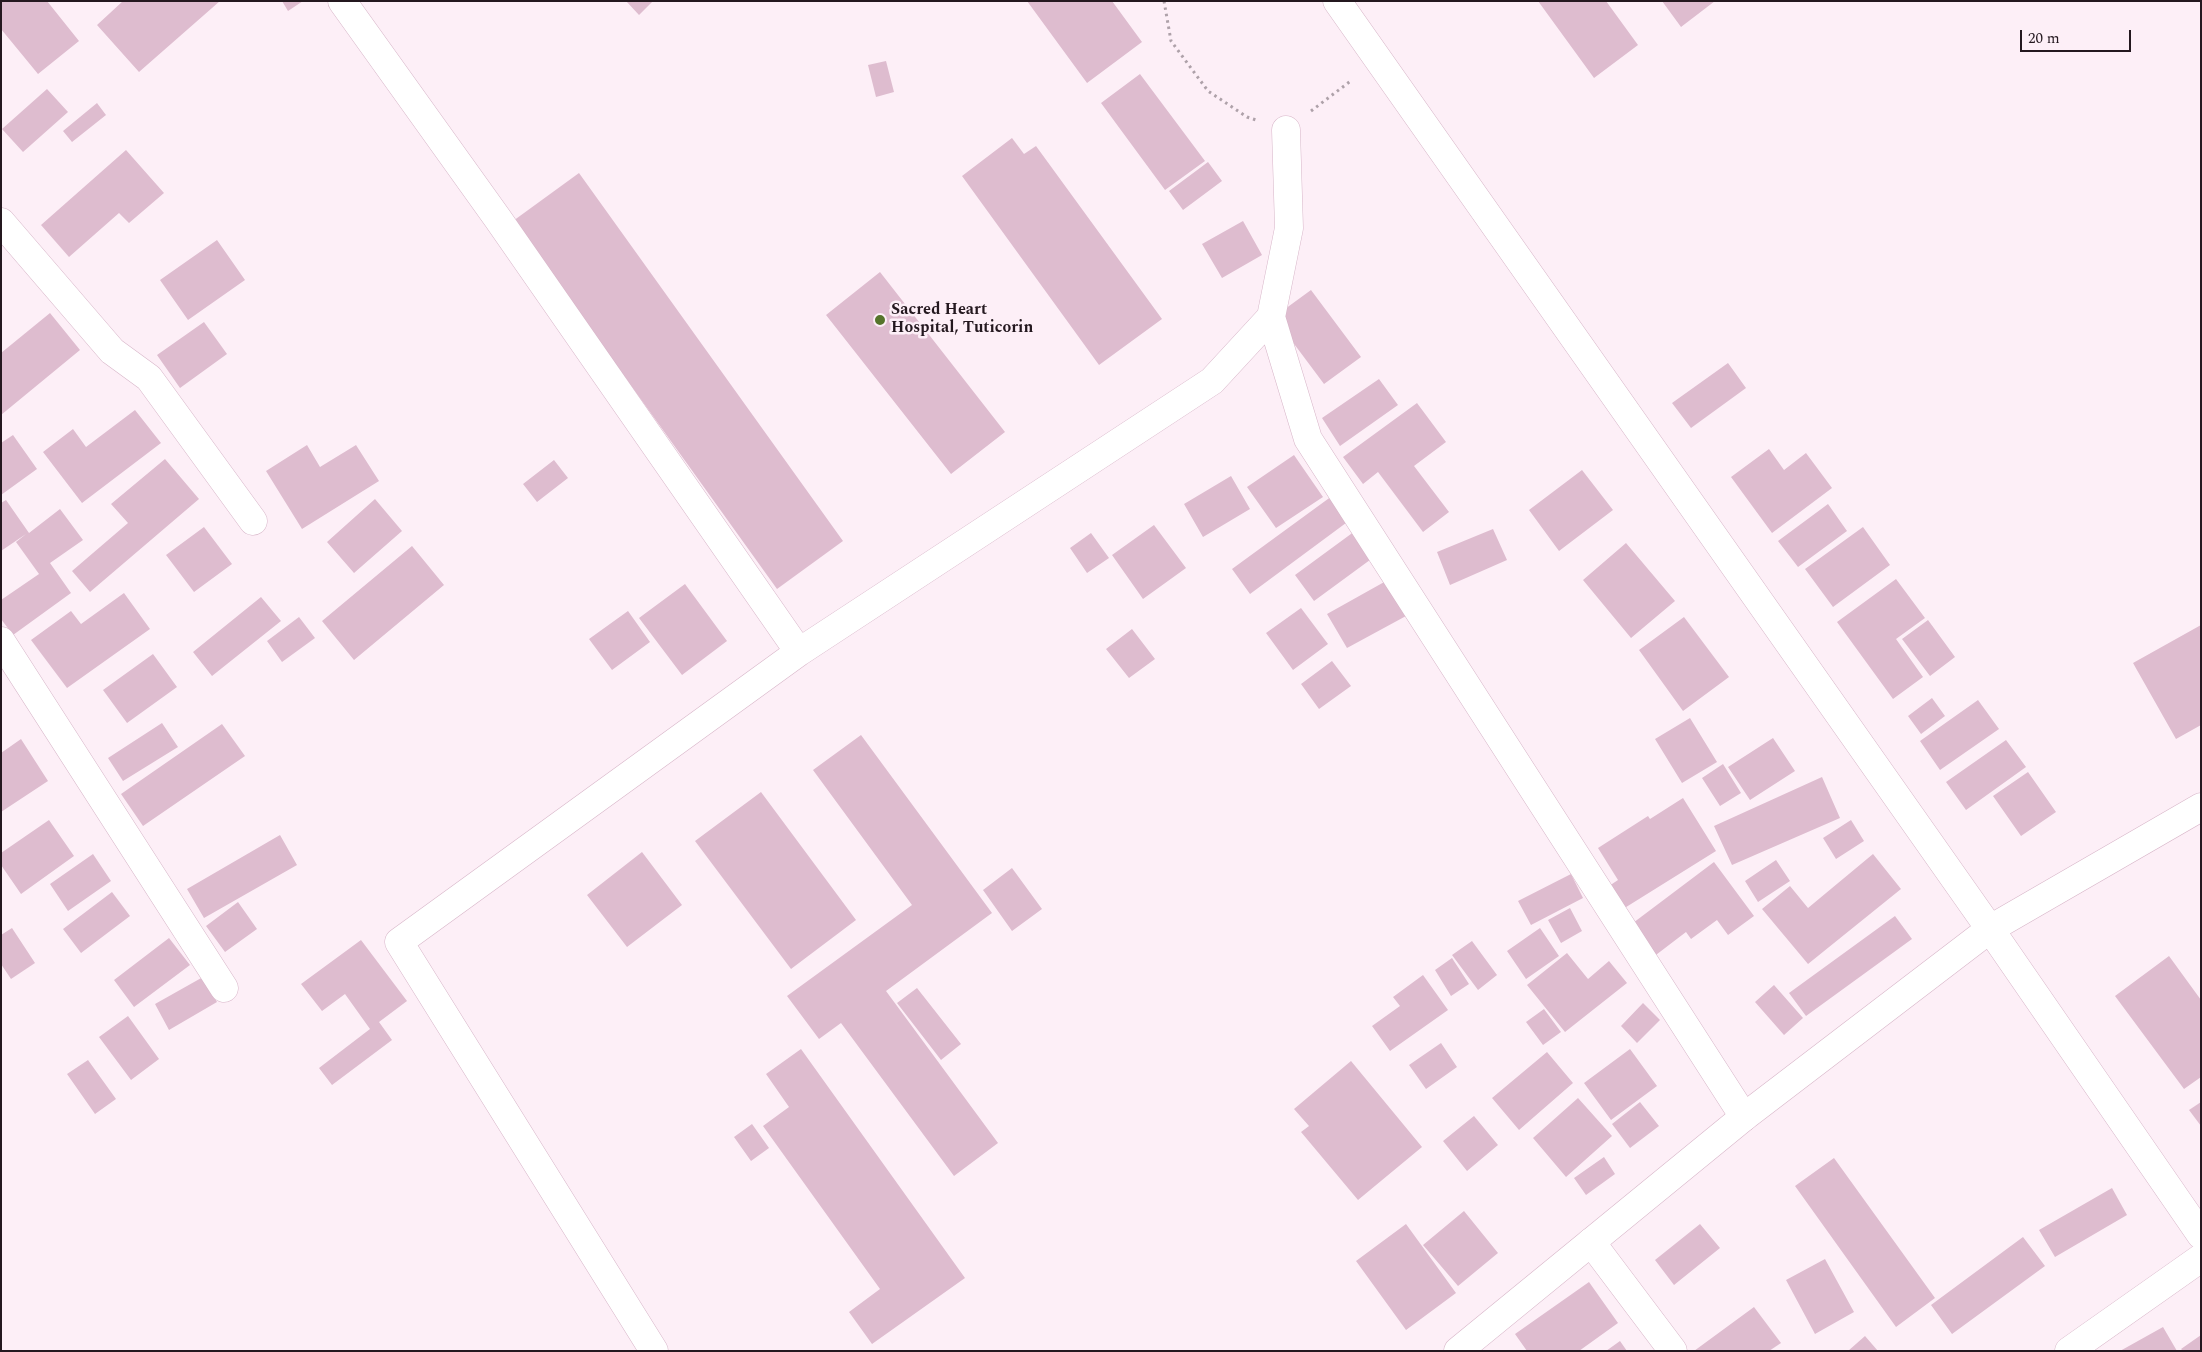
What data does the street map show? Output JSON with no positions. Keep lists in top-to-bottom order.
{
  "places": ["Sacred Heart Hospital, Tuticorin"],
  "scale_bar": "20 m"
}
